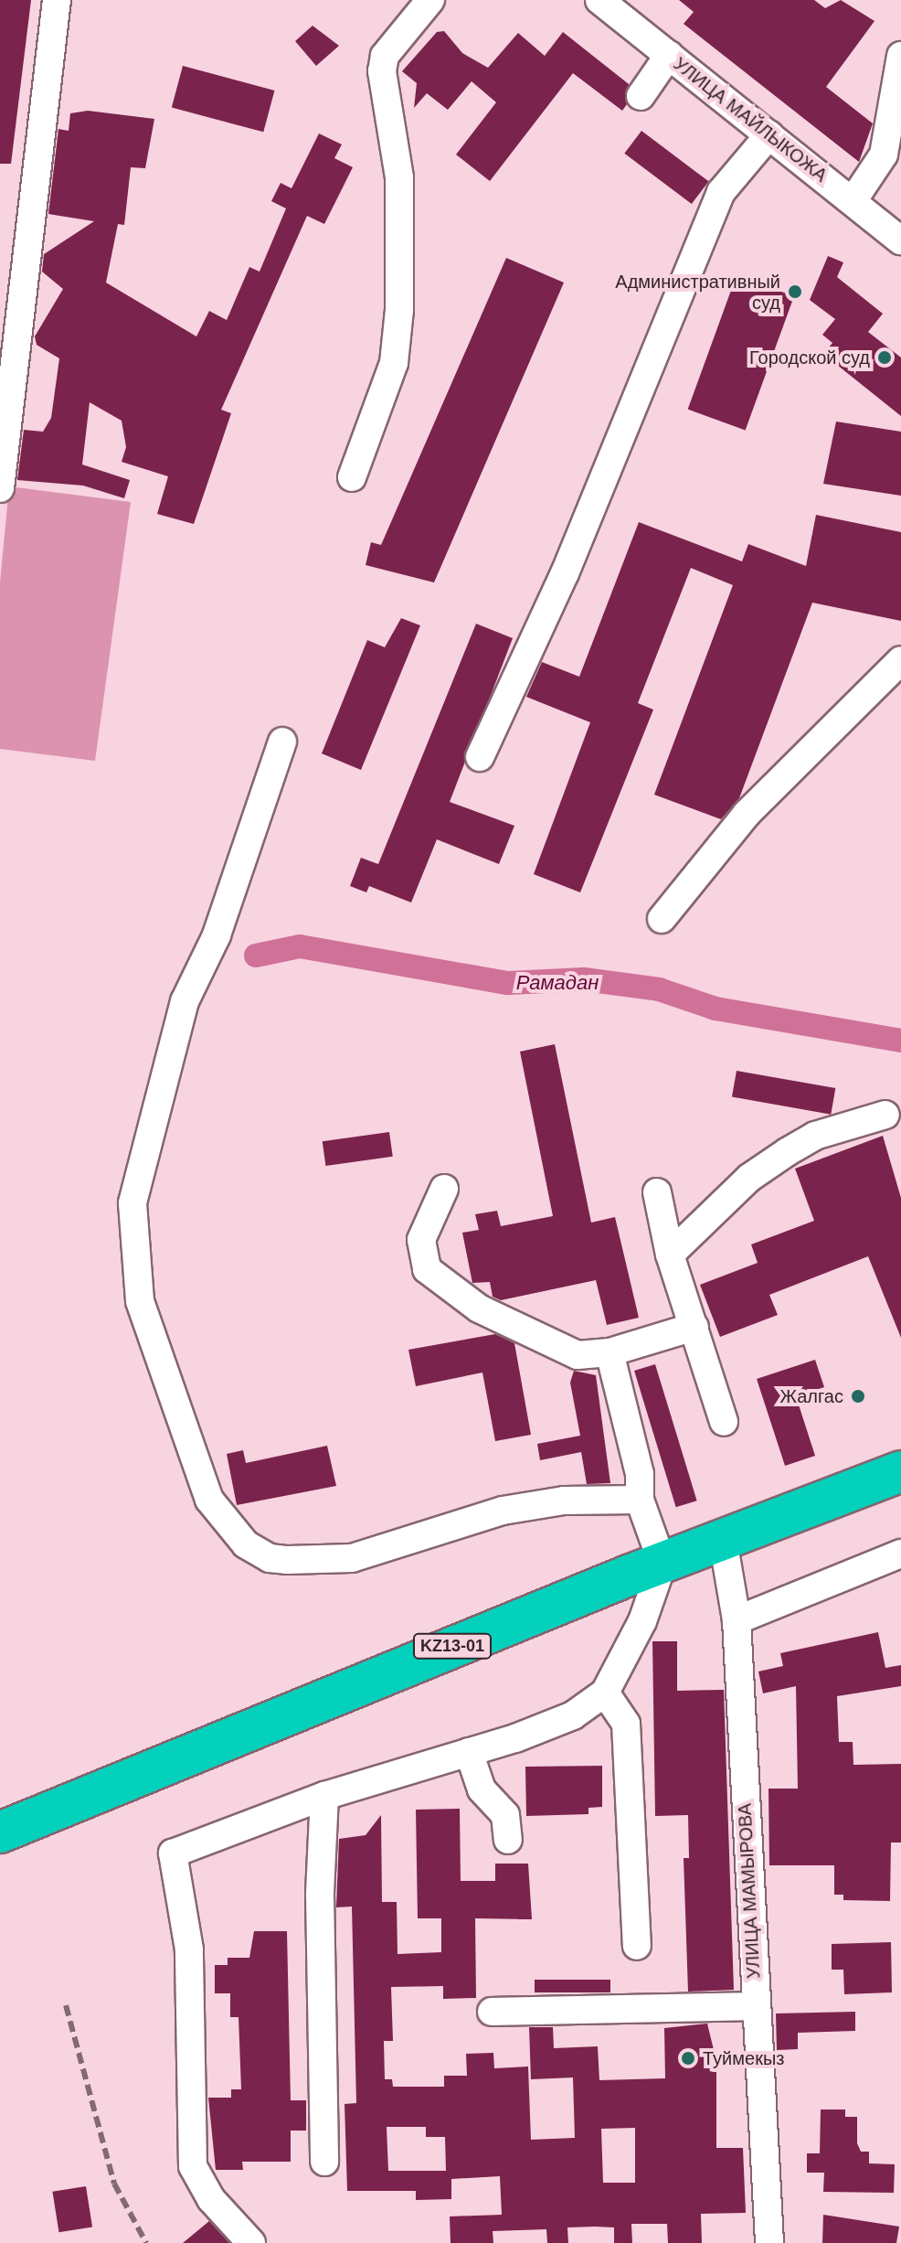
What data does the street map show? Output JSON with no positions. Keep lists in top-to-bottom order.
{
  "streets": {
    "highway": ["KZ13-01"],
    "street": ["УЛИЦА МАЙЛЫКОЖА", "УЛИЦА МАМЫРОВА"]
  },
  "crossings": [
    ["KZ13-01", "УЛИЦА МАМЫРОВА"]
  ],
  "water": ["Рамадан"],
  "places": [
    "Административный суд",
    "Городской суд",
    "Жалгас",
    "Туймекыз"
  ]
}
